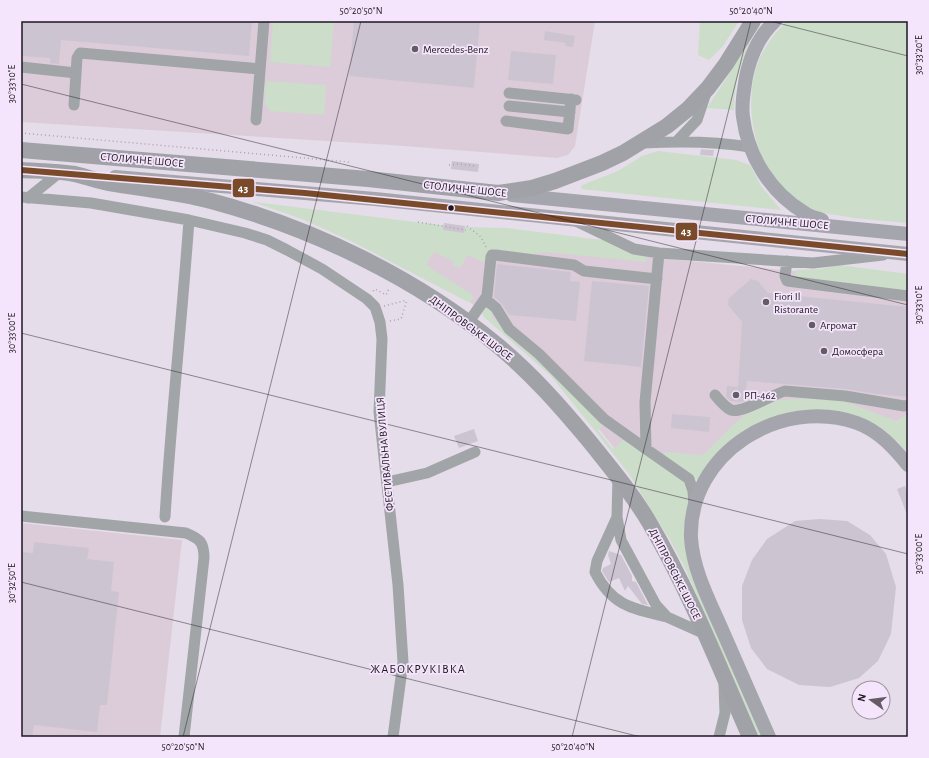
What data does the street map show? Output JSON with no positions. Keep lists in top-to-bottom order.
{
  "streets": {
    "highway": ["СТОЛИЧНЕ ШОСЕ", "ДНІПРОВСЬКЕ ШОСЕ"],
    "street": ["ФЕСТИВАЛЬНА ВУЛИЦЯ"]
  },
  "crossings": [
    ["СТОЛИЧНЕ ШОСЕ", "ДНІПРОВСЬКЕ ШОСЕ"]
  ],
  "districts": ["ЖАБОКРУКІВКА"],
  "places": [
    "Mercedes-Benz",
    "Fiori Il Ristorante",
    "Агромат",
    "Домосфера",
    "РП-462"
  ],
  "lines": ["transit line 43"],
  "north": "left",
  "coordinates": [
    "50°20'50\"N",
    "50°20'40\"N",
    "30°33'20\"E",
    "30°33'10\"E",
    "30°33'00\"E",
    "30°32'50\"E"
  ]
}
